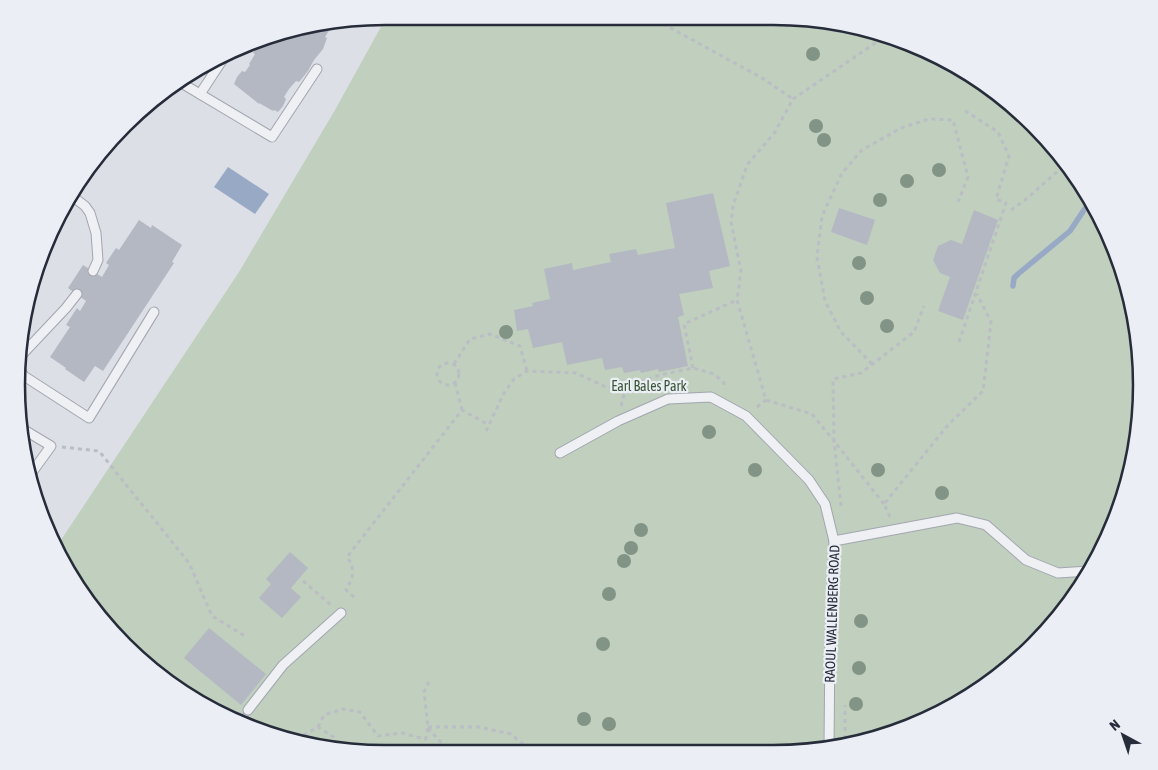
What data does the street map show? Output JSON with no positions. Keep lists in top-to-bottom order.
{
  "streets": {
    "lane": ["RAOUL WALLENBERG ROAD"]
  },
  "parks": ["Earl Bales Park"],
  "north": "top left"
}
